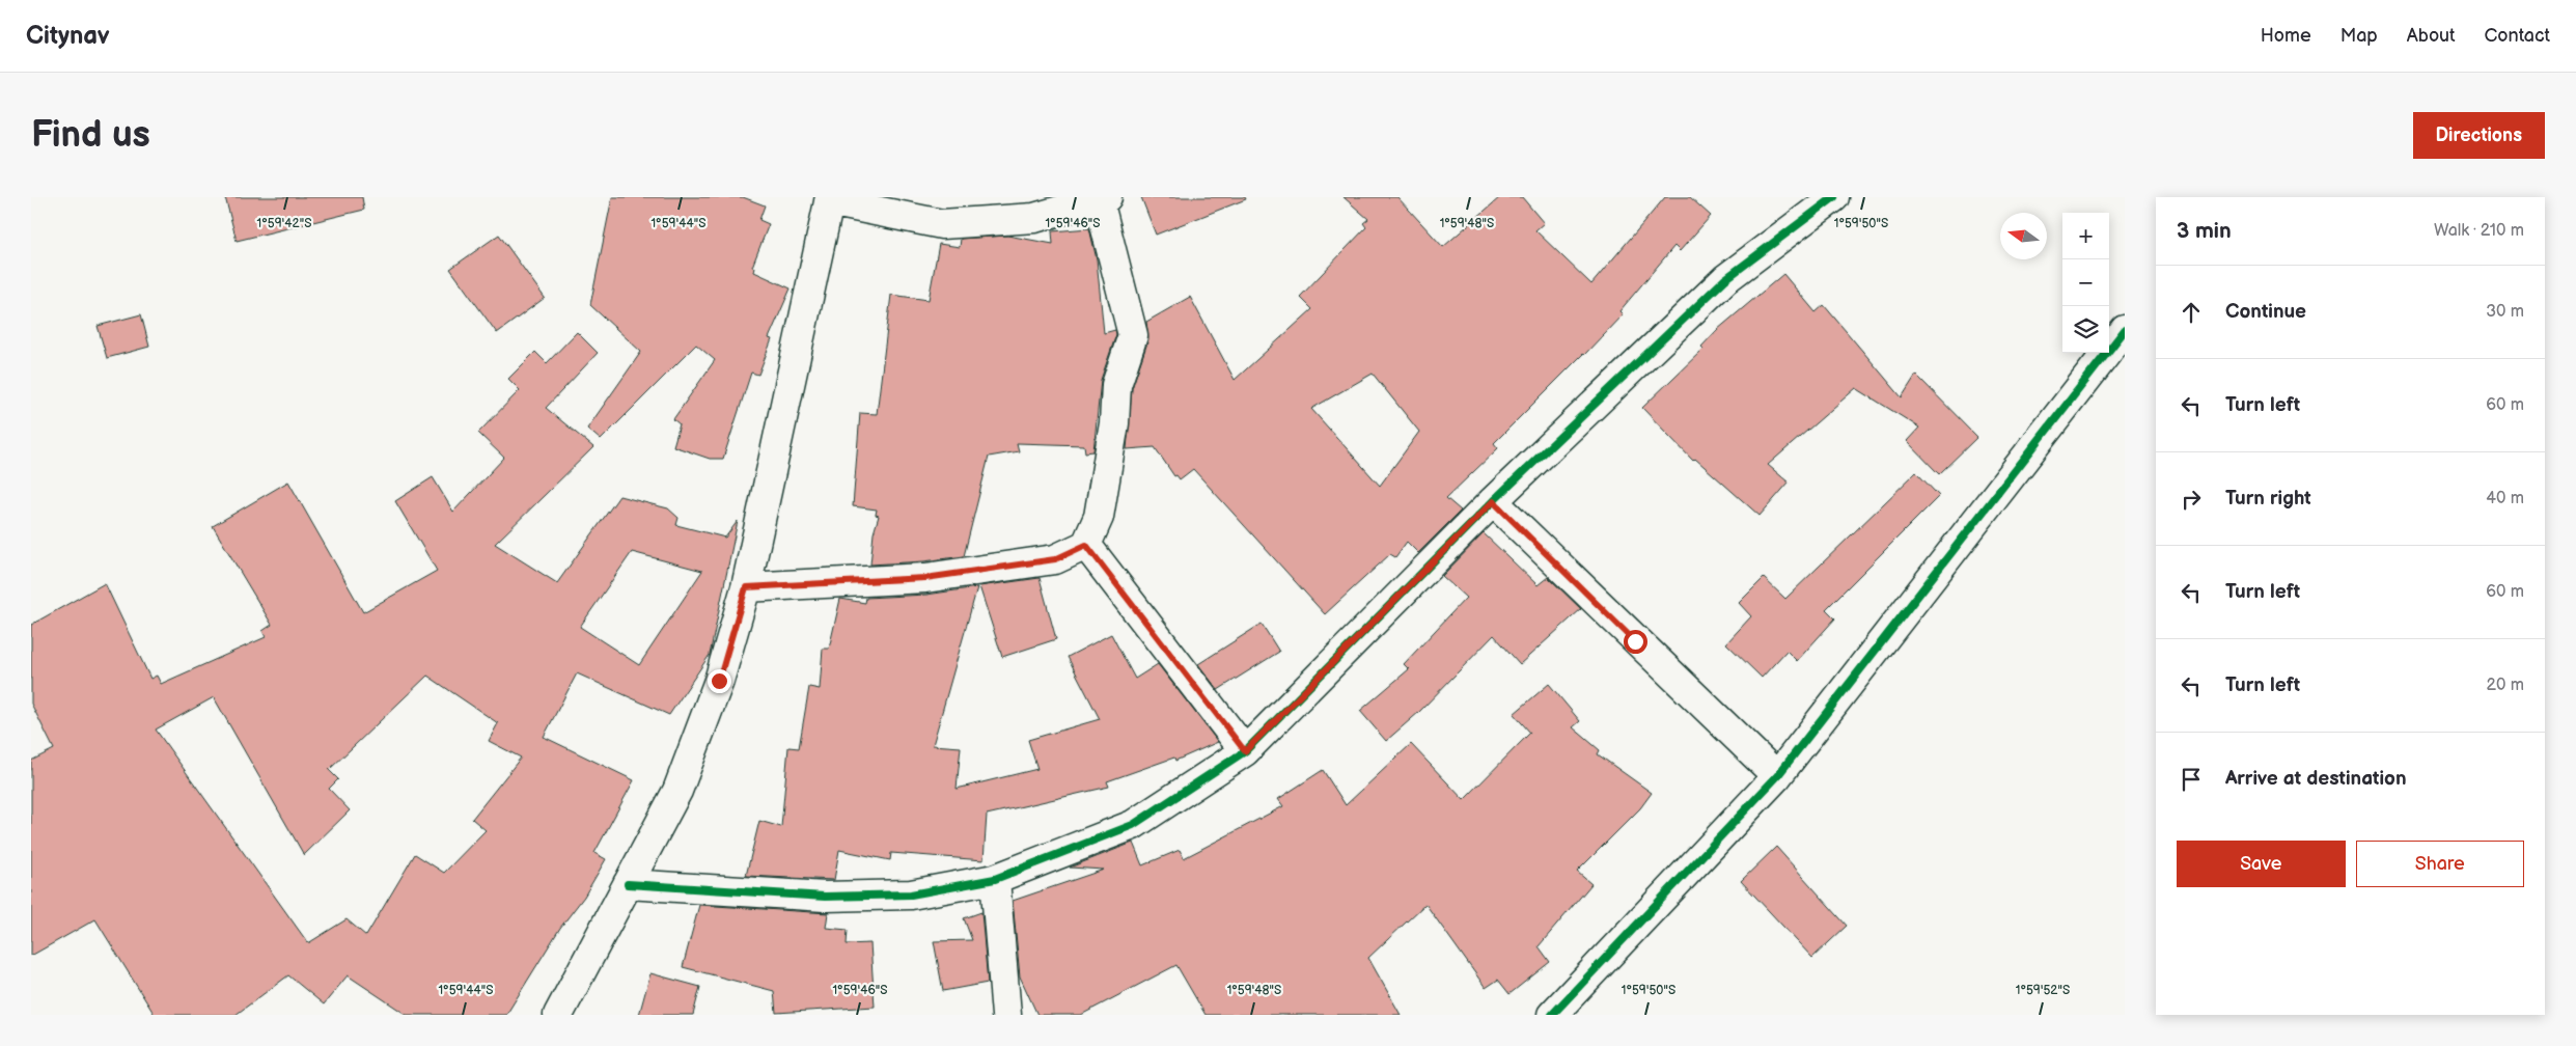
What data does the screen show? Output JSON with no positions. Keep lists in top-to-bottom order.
{
  "north": "left",
  "page": {
    "header": "Citynav",
    "nav": [
      "Home",
      "Map",
      "About",
      "Contact"
    ],
    "buttons": [
      "Directions",
      ["Save", "Share"]
    ],
    "title": "Find us",
    "heading": ["3 min", "Walk · 210 m"],
    "map_buttons": ["+", "−"],
    "list": [
      ["Continue", "30 m"],
      ["Turn left", "60 m"],
      ["Turn right", "40 m"],
      ["Turn left", "60 m"],
      ["Turn left", "20 m"],
      "Arrive at destination"
    ]
  },
  "coordinates": [
    "1°59'42\"S",
    "1°59'44\"S",
    "1°59'46\"S",
    "1°59'48\"S",
    "1°59'50\"S",
    "1°59'52\"S"
  ]
}
